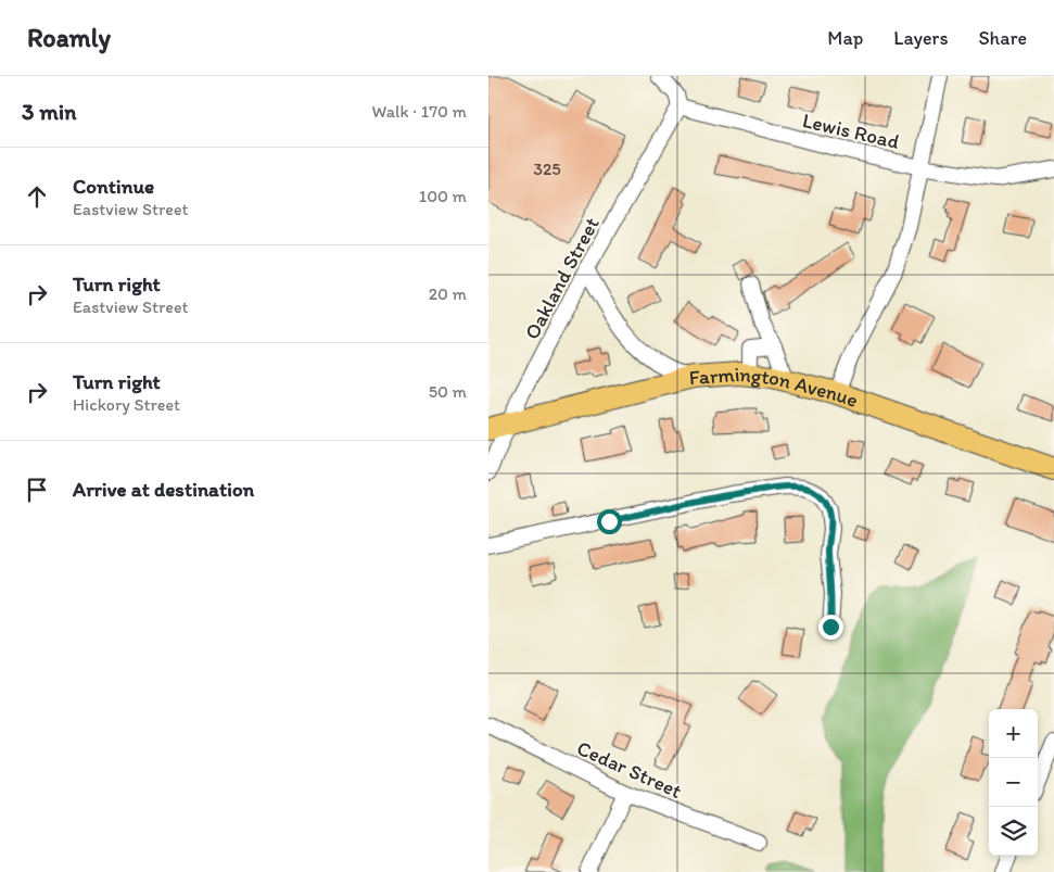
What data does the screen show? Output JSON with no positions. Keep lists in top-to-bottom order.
{
  "streets": {
    "highway": ["Farmington Avenue"],
    "street": ["Lewis Road", "Oakland Street", "Cedar Street"]
  },
  "crossings": [
    ["Lewis Road", "Oakland Street"],
    ["Oakland Street", "Farmington Avenue"]
  ],
  "house_numbers": ["325"],
  "page": {
    "header": "Roamly",
    "nav": ["Map", "Layers", "Share"],
    "heading": ["3 min", "Walk · 170 m"],
    "list": [
      ["Continue", "Eastview Street", "100 m"],
      ["Turn right", "Eastview Street", "20 m"],
      ["Turn right", "Hickory Street", "50 m"],
      "Arrive at destination"
    ],
    "map_buttons": ["+", "−"]
  }
}
